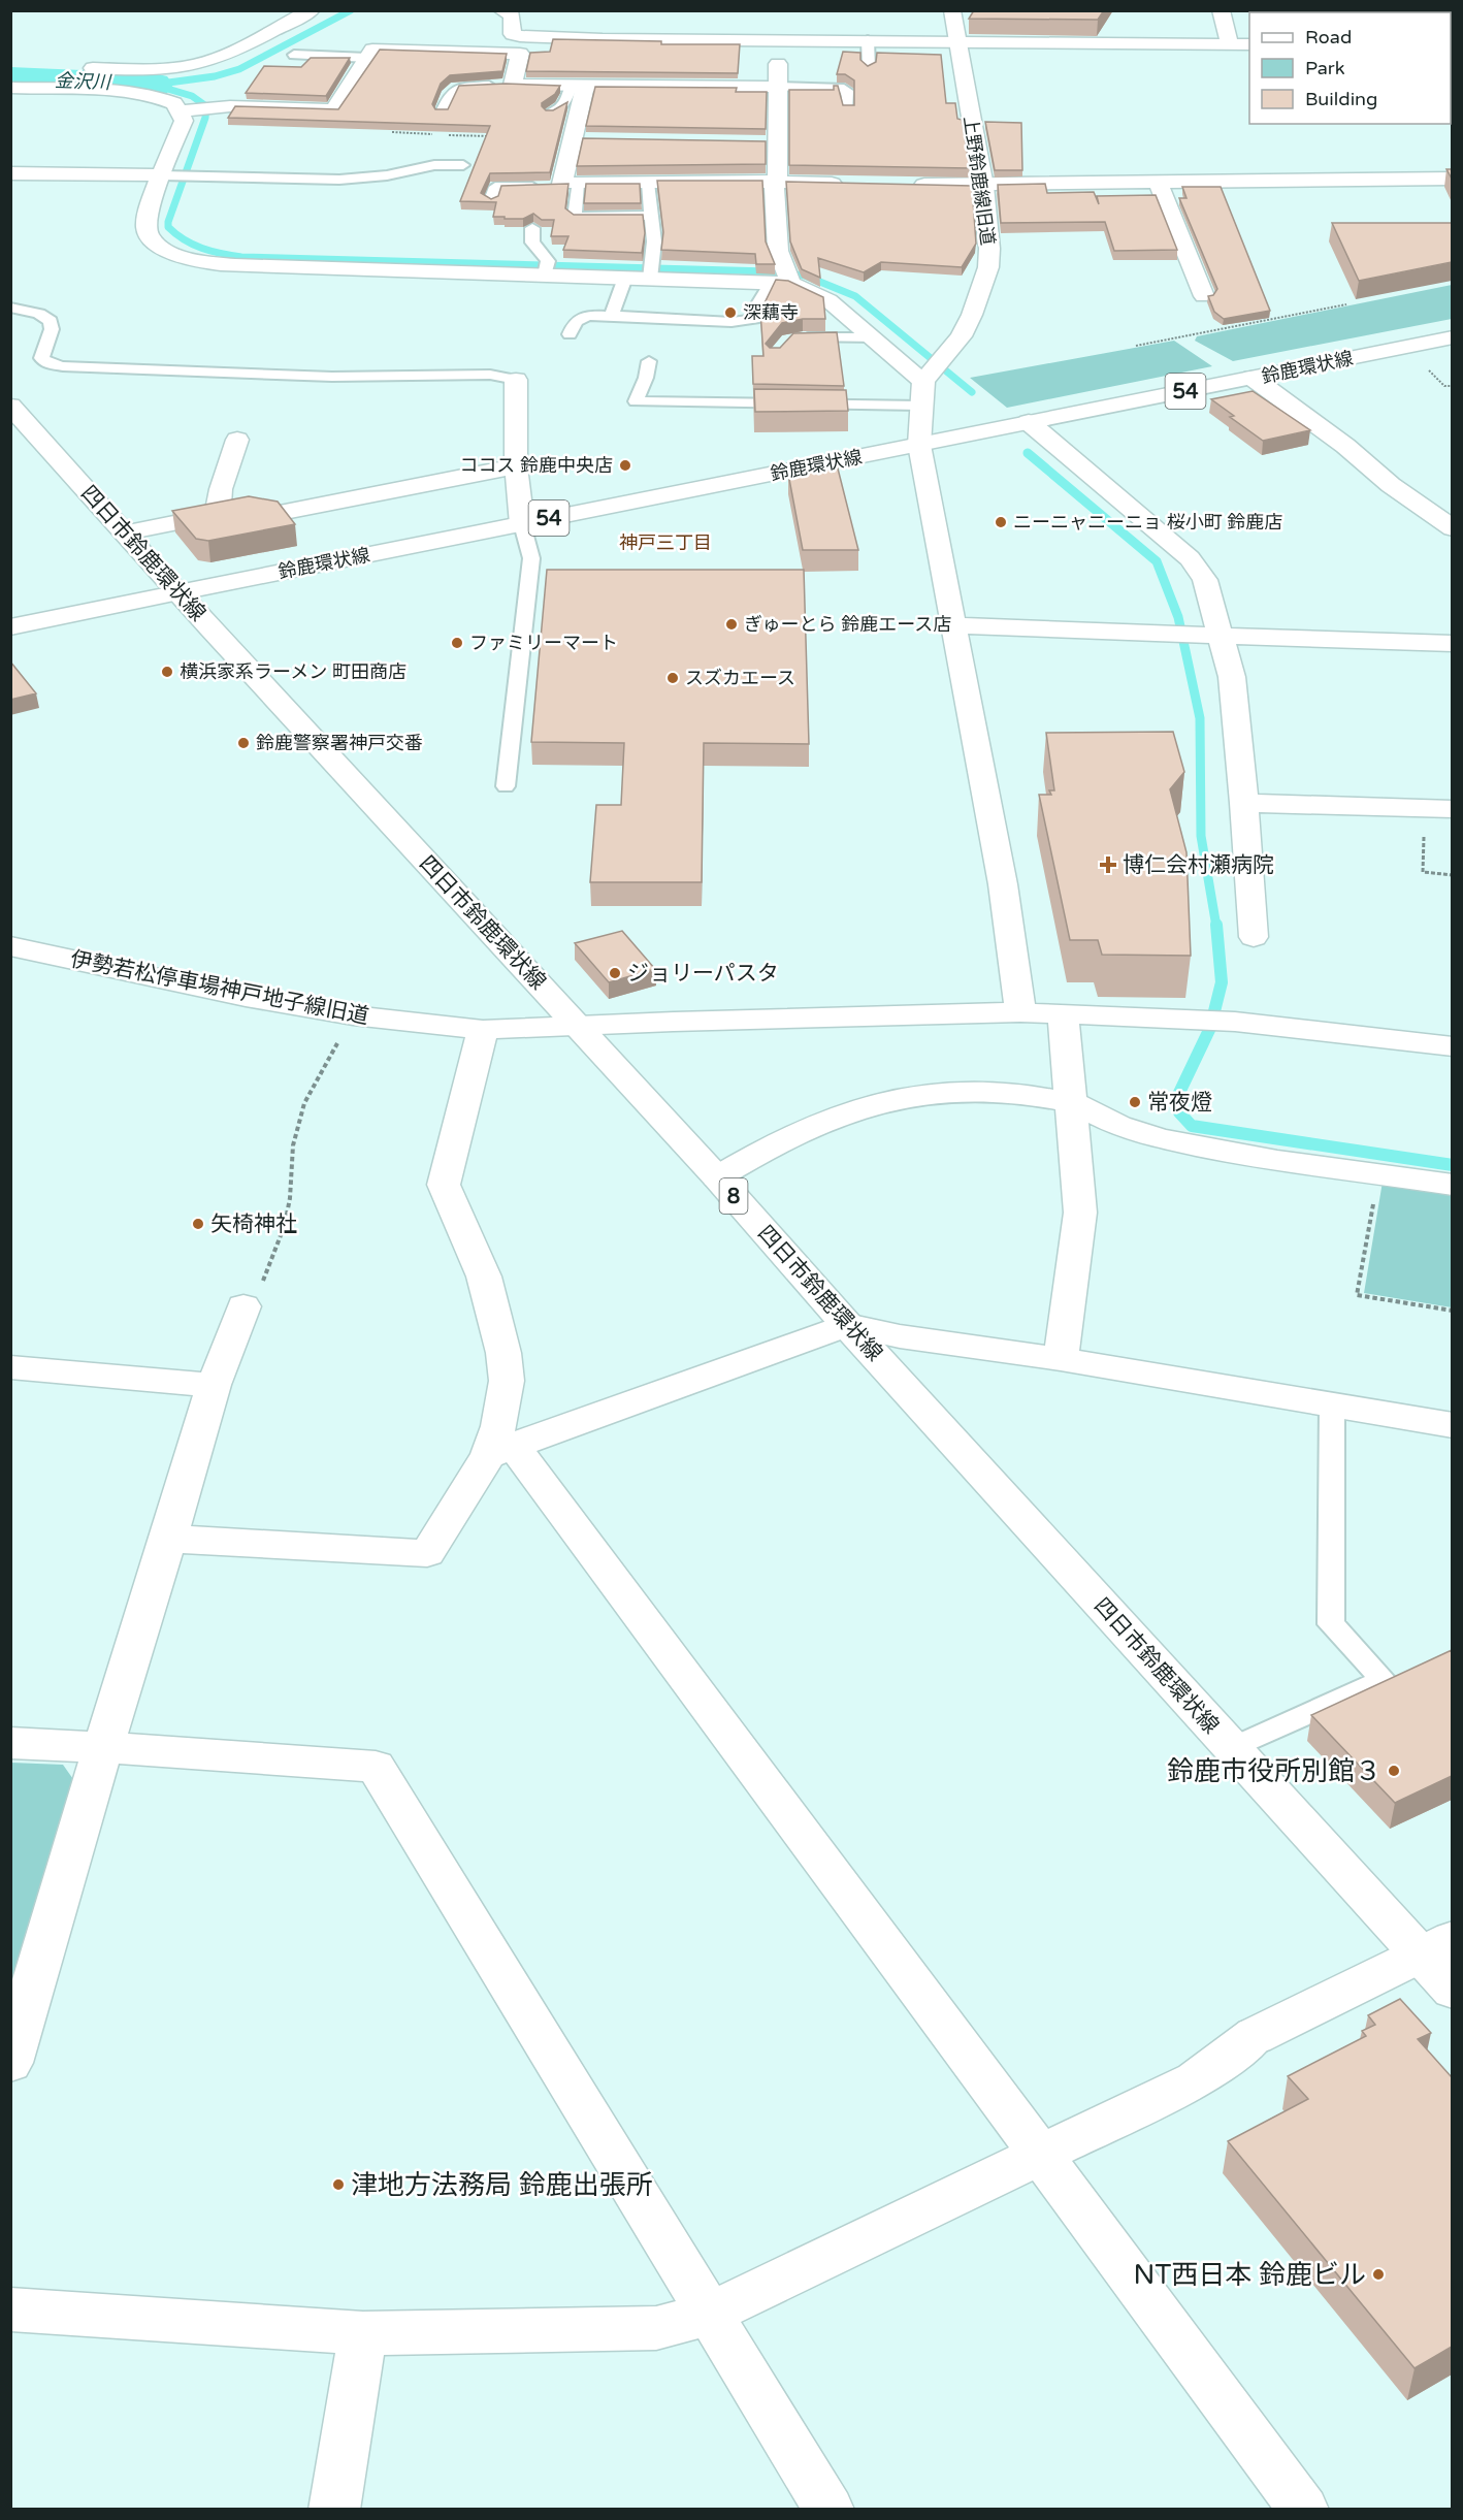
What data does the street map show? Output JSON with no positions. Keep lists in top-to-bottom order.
{
  "streets": {
    "street": [
      "上野鈴鹿線旧道",
      "鈴鹿環状線",
      "54",
      "四日市鈴鹿環状線",
      "伊勢若松停車場神戸地子線旧道",
      "8"
    ]
  },
  "crossings": [
    ["鈴鹿環状線", "四日市鈴鹿環状線"],
    ["四日市鈴鹿環状線", "伊勢若松停車場神戸地子線旧道"]
  ],
  "districts": ["神戸三丁目"],
  "water": ["金沢川"],
  "places": {
    "other": [
      "深藕寺",
      "ココス 鈴鹿中央店",
      "ニーニャニーニョ 桜小町 鈴鹿店",
      "ぎゅーとら 鈴鹿エース店",
      "ファミリーマート",
      "横浜家系ラーメン 町田商店",
      "スズカエース",
      "鈴鹿警察署神戸交番",
      "ジョリーパスタ",
      "常夜燈",
      "矢椅神社",
      "鈴鹿市役所別館３",
      "津地方法務局 鈴鹿出張所",
      "NT西日本 鈴鹿ビル"
    ],
    "health": ["博仁会村瀬病院"]
  },
  "legend": ["Road", "Park", "Building"]
}
